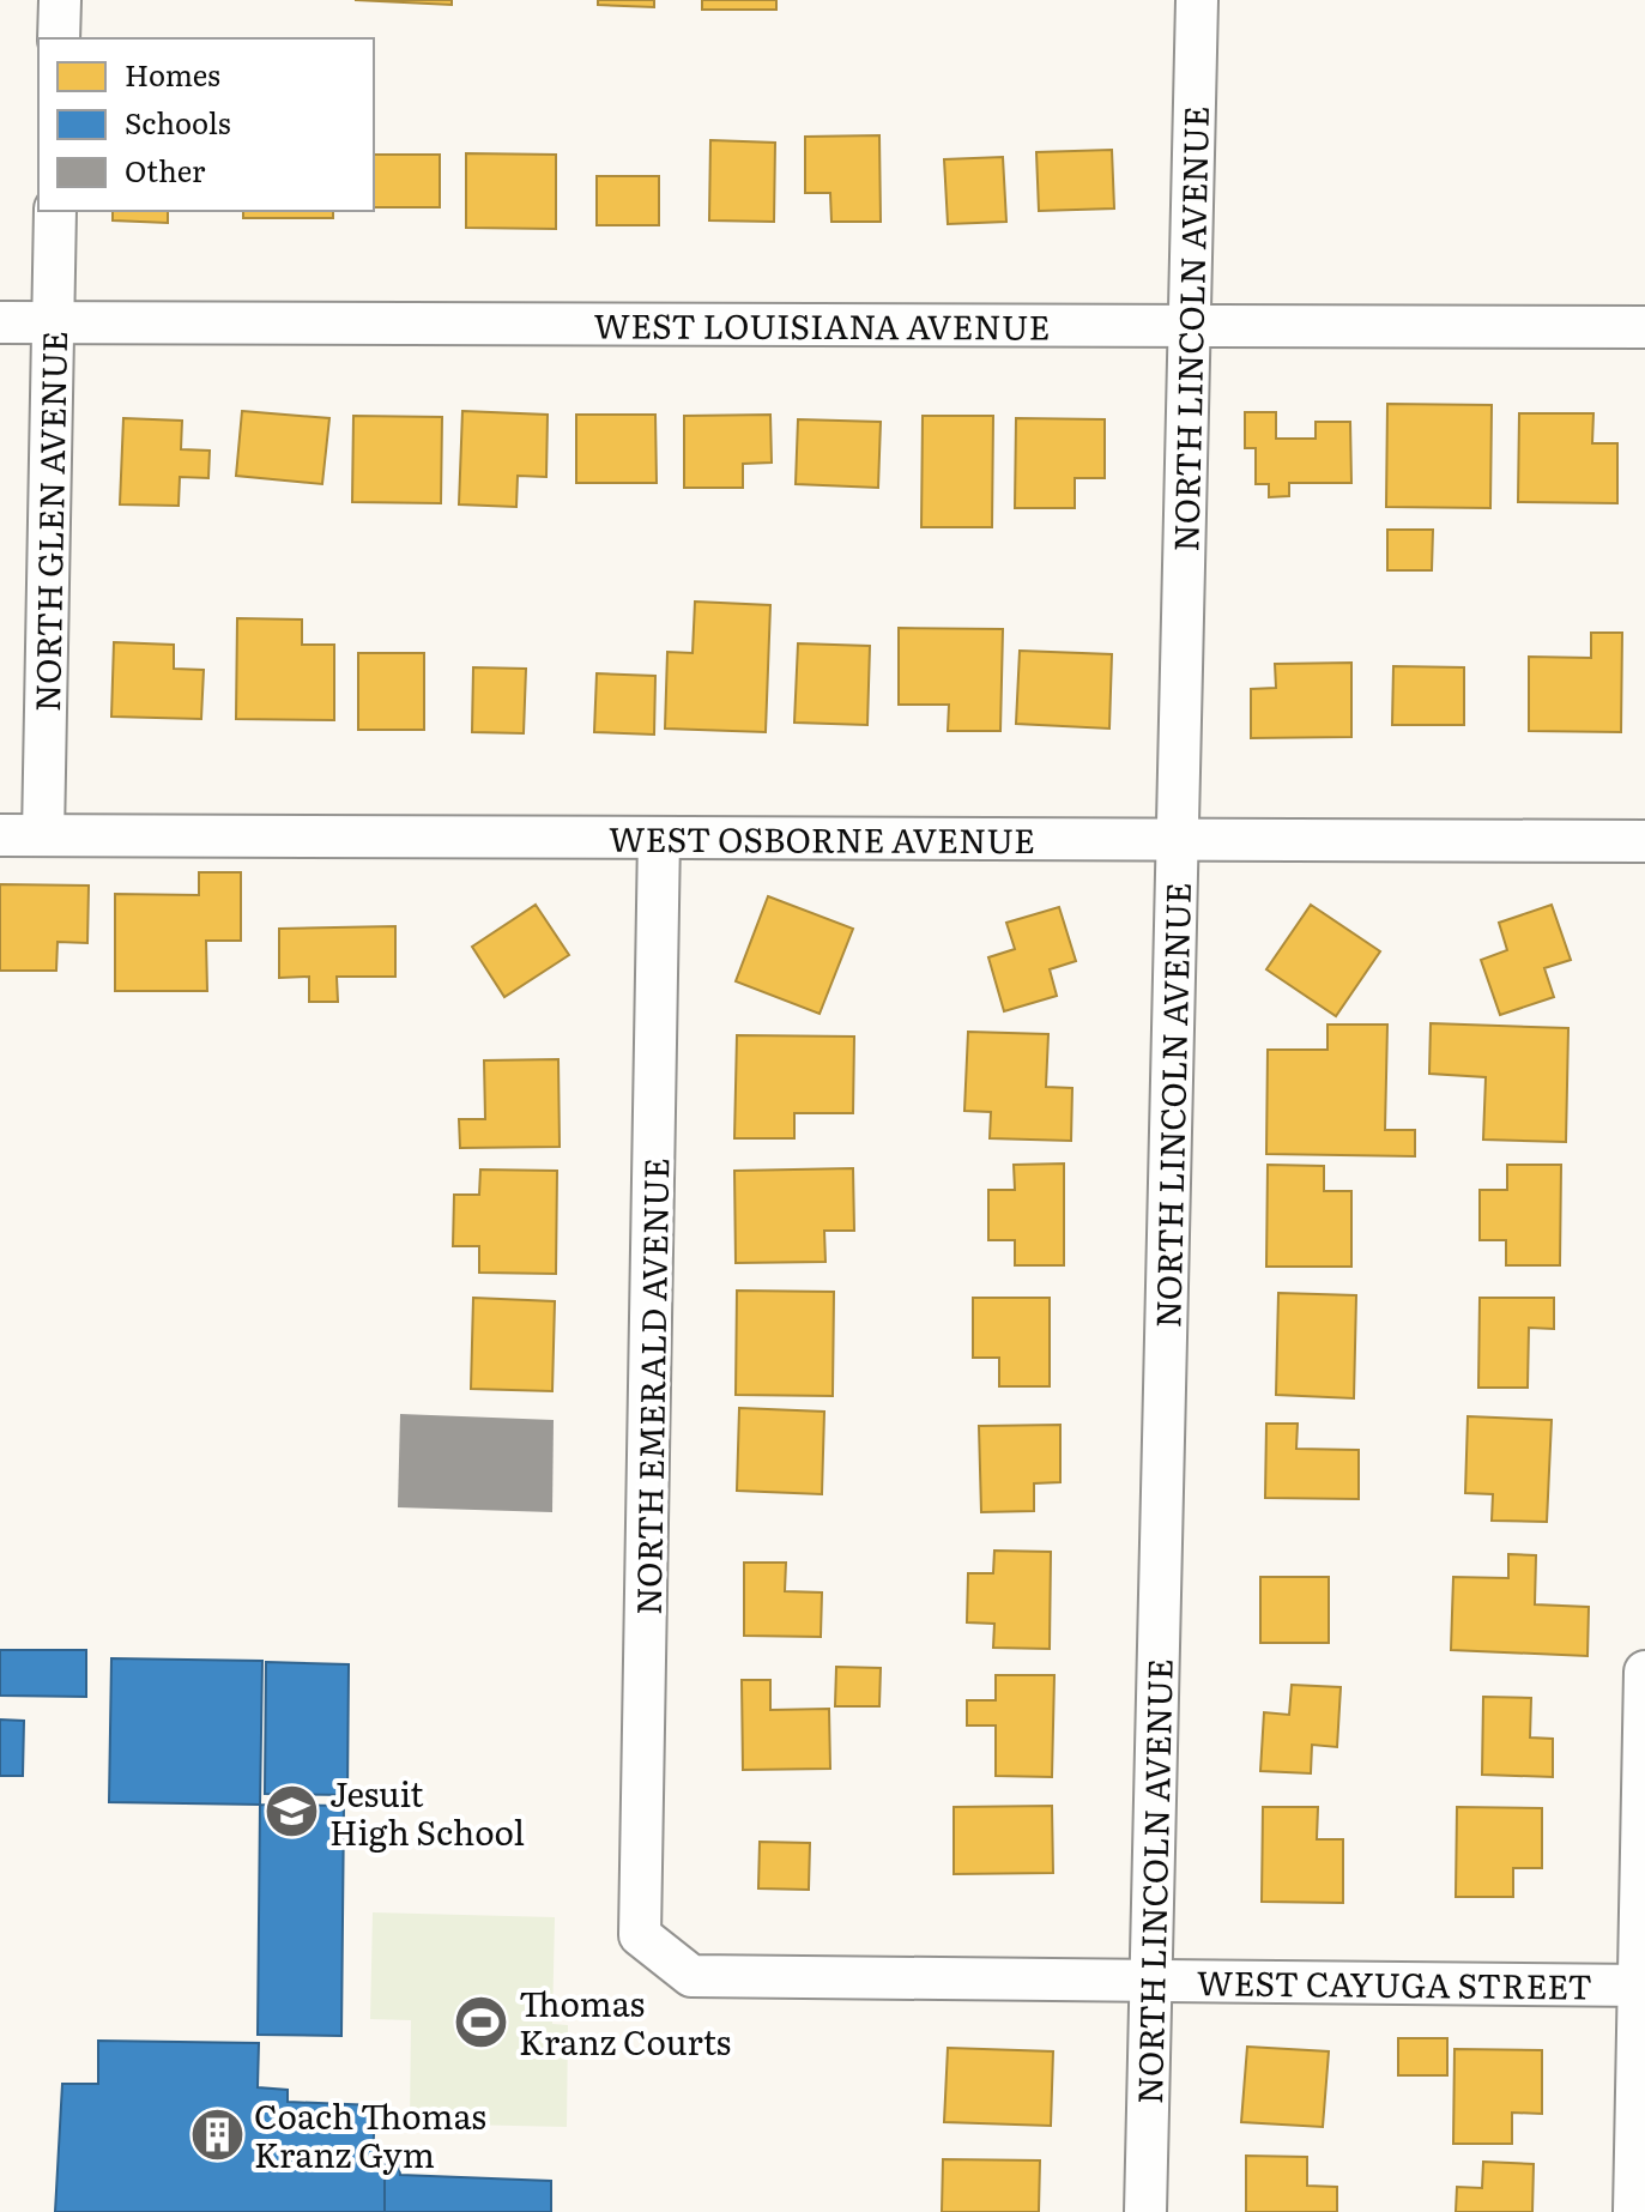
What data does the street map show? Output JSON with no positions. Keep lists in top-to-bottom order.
{
  "streets": {
    "street": [
      "WEST LOUISIANA AVENUE",
      "NORTH LINCOLN AVENUE",
      "NORTH GLEN AVENUE",
      "WEST OSBORNE AVENUE",
      "NORTH EMERALD AVENUE",
      "WEST CAYUGA STREET"
    ]
  },
  "crossings": [
    ["WEST LOUISIANA AVENUE", "NORTH LINCOLN AVENUE"],
    ["WEST LOUISIANA AVENUE", "NORTH GLEN AVENUE"],
    ["NORTH LINCOLN AVENUE", "WEST OSBORNE AVENUE"],
    ["NORTH LINCOLN AVENUE", "WEST CAYUGA STREET"],
    ["NORTH GLEN AVENUE", "WEST OSBORNE AVENUE"],
    ["WEST OSBORNE AVENUE", "NORTH EMERALD AVENUE"],
    ["NORTH EMERALD AVENUE", "WEST CAYUGA STREET"]
  ],
  "places": {
    "school or university": ["Jesuit High School"],
    "sports": ["Thomas Kranz Courts"],
    "building": ["Coach Thomas Kranz Gym"]
  },
  "legend": ["Homes", "Schools", "Other"]
}
